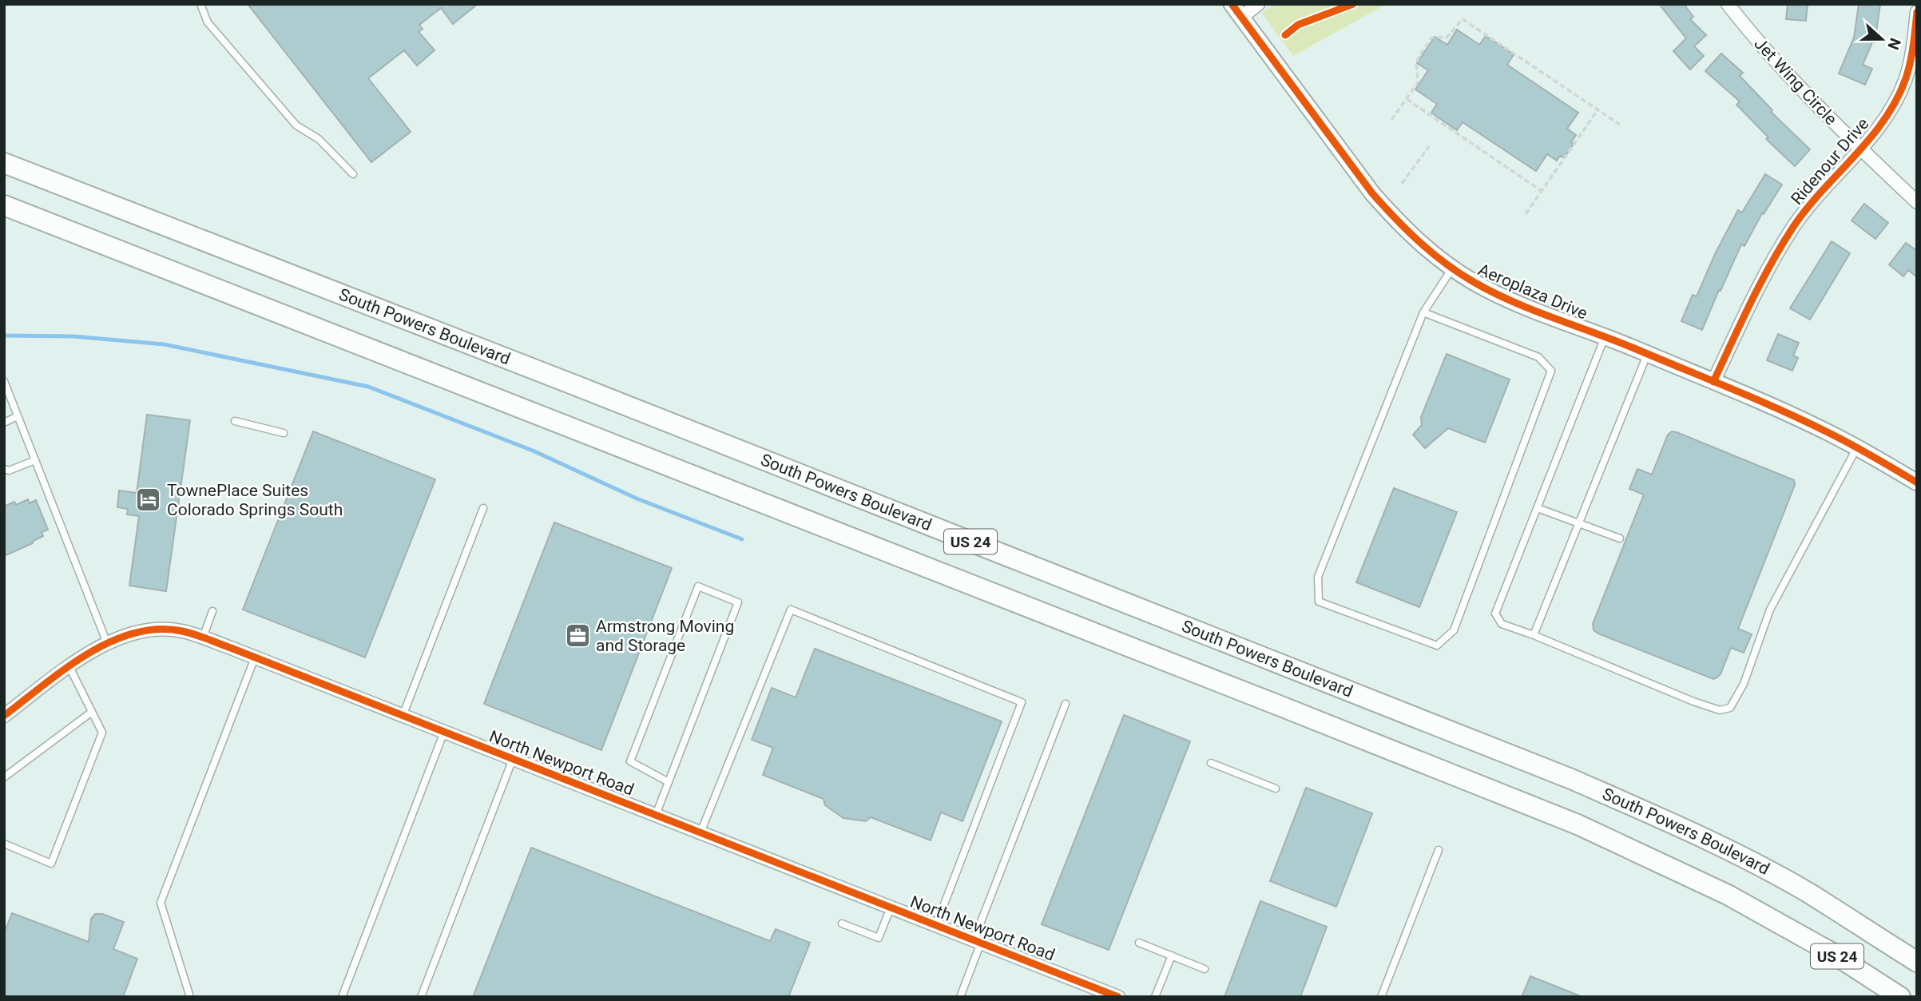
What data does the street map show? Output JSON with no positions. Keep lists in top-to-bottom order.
{
  "streets": {
    "highway": ["South Powers Boulevard", "US 24"],
    "street": [
      "Jet Wing Circle",
      "Ridenour Drive",
      "Aeroplaza Drive",
      "North Newport Road"
    ]
  },
  "crossings": [
    ["Jet Wing Circle", "Ridenour Drive"],
    ["Ridenour Drive", "Aeroplaza Drive"]
  ],
  "places": {
    "hotel": ["TownePlace Suites Colorado Springs South"],
    "office": ["Armstrong Moving and Storage"]
  },
  "north": "right"
}
